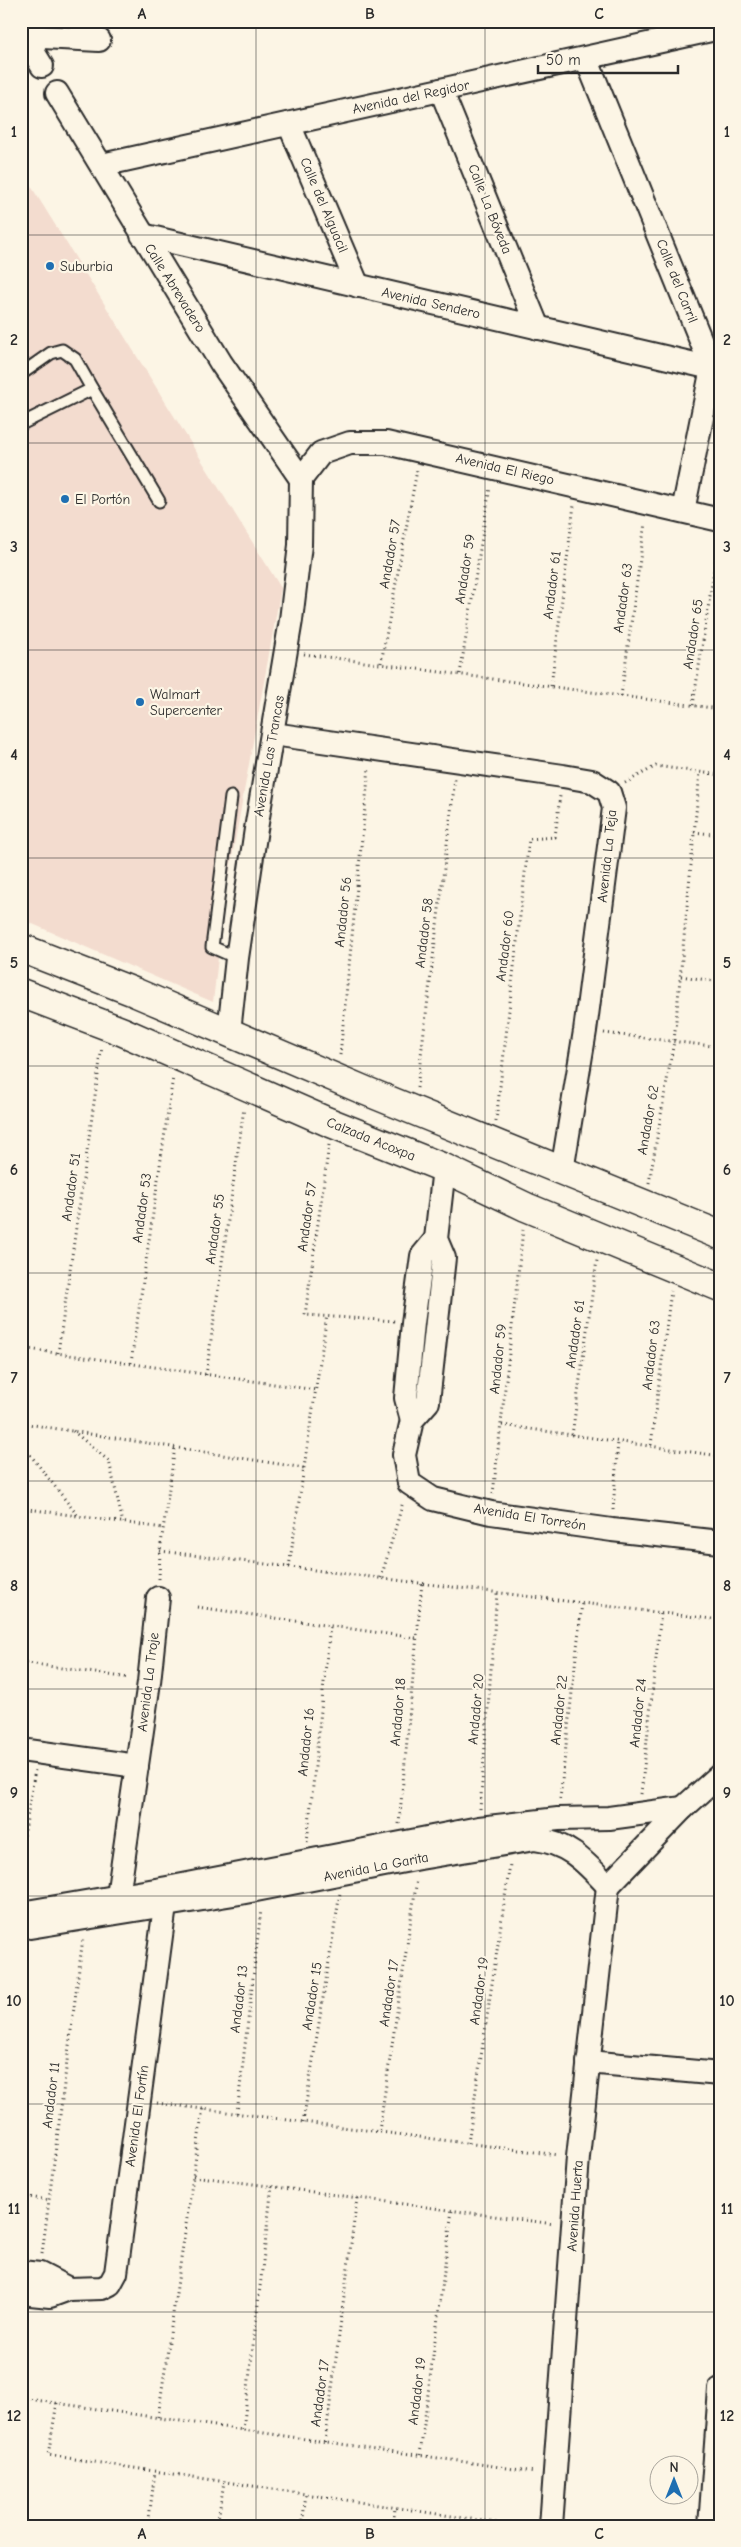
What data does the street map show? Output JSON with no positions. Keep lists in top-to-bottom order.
{
  "streets": {
    "main road": ["Calzada Acoxpa"],
    "street": [
      "Avenida del Regidor",
      "Calle del Alguacil",
      "Calle La Bóveda",
      "Calle del Carril",
      "Calle Abrevadero",
      "Avenida Sendero",
      "Avenida El Riego",
      "Avenida Las Trancas",
      "Avenida La Teja",
      "Avenida El Torreón",
      "Avenida La Troje",
      "Avenida La Garita",
      "Avenida El Fortín",
      "Avenida Huerta"
    ],
    "path": [
      "Andador 57",
      "Andador 59",
      "Andador 61",
      "Andador 63",
      "Andador 65",
      "Andador 56",
      "Andador 58",
      "Andador 60",
      "Andador 62",
      "Andador 51",
      "Andador 53",
      "Andador 55",
      "Andador 20",
      "Andador 22",
      "Andador 18",
      "Andador 24",
      "Andador 16",
      "Andador 19",
      "Andador 17",
      "Andador 15",
      "Andador 13",
      "Andador 11"
    ]
  },
  "crossings": [
    ["Avenida del Regidor", "Calle del Alguacil"],
    ["Avenida del Regidor", "Calle La Bóveda"],
    ["Avenida del Regidor", "Calle del Carril"],
    ["Avenida del Regidor", "Calle Abrevadero"],
    ["Calle del Alguacil", "Avenida Sendero"],
    ["Calle La Bóveda", "Avenida Sendero"],
    ["Calle del Carril", "Avenida Sendero"],
    ["Calle Abrevadero", "Avenida Sendero"],
    ["Calle Abrevadero", "Avenida El Riego"],
    ["Calle Abrevadero", "Avenida Las Trancas"],
    ["Avenida El Riego", "Andador 57"],
    ["Avenida El Riego", "Andador 59"],
    ["Avenida El Riego", "Andador 61"],
    ["Avenida El Riego", "Andador 63"],
    ["Avenida El Riego", "Avenida Las Trancas"],
    ["Andador 57", "Calzada Acoxpa"],
    ["Andador 59", "Calzada Acoxpa"],
    ["Andador 59", "Avenida El Torreón"],
    ["Andador 61", "Calzada Acoxpa"],
    ["Andador 63", "Calzada Acoxpa"],
    ["Avenida Las Trancas", "Avenida La Teja"],
    ["Avenida La Teja", "Andador 56"],
    ["Avenida La Teja", "Andador 58"],
    ["Avenida La Teja", "Andador 60"],
    ["Calzada Acoxpa", "Andador 51"],
    ["Calzada Acoxpa", "Andador 53"],
    ["Calzada Acoxpa", "Andador 55"],
    ["Avenida La Troje", "Avenida La Garita"],
    ["Andador 20", "Avenida La Garita"],
    ["Andador 22", "Avenida La Garita"],
    ["Andador 18", "Avenida La Garita"],
    ["Andador 24", "Avenida La Garita"],
    ["Andador 16", "Avenida La Garita"],
    ["Avenida La Garita", "Andador 19"],
    ["Avenida La Garita", "Andador 17"],
    ["Avenida La Garita", "Andador 15"],
    ["Avenida La Garita", "Andador 13"],
    ["Avenida La Garita", "Andador 11"],
    ["Avenida La Garita", "Avenida El Fortín"],
    ["Avenida La Garita", "Avenida Huerta"],
    ["Andador 11", "Avenida El Fortín"]
  ],
  "places": ["Suburbia", "El Portón", "Walmart Supercenter"],
  "scale_bar": "50 m",
  "north": "top",
  "grid": {
    "columns": ["A", "B", "C"],
    "rows": [
      "1",
      "2",
      "3",
      "4",
      "5",
      "6",
      "7",
      "8",
      "9",
      "10",
      "11",
      "12"
    ]
  }
}
